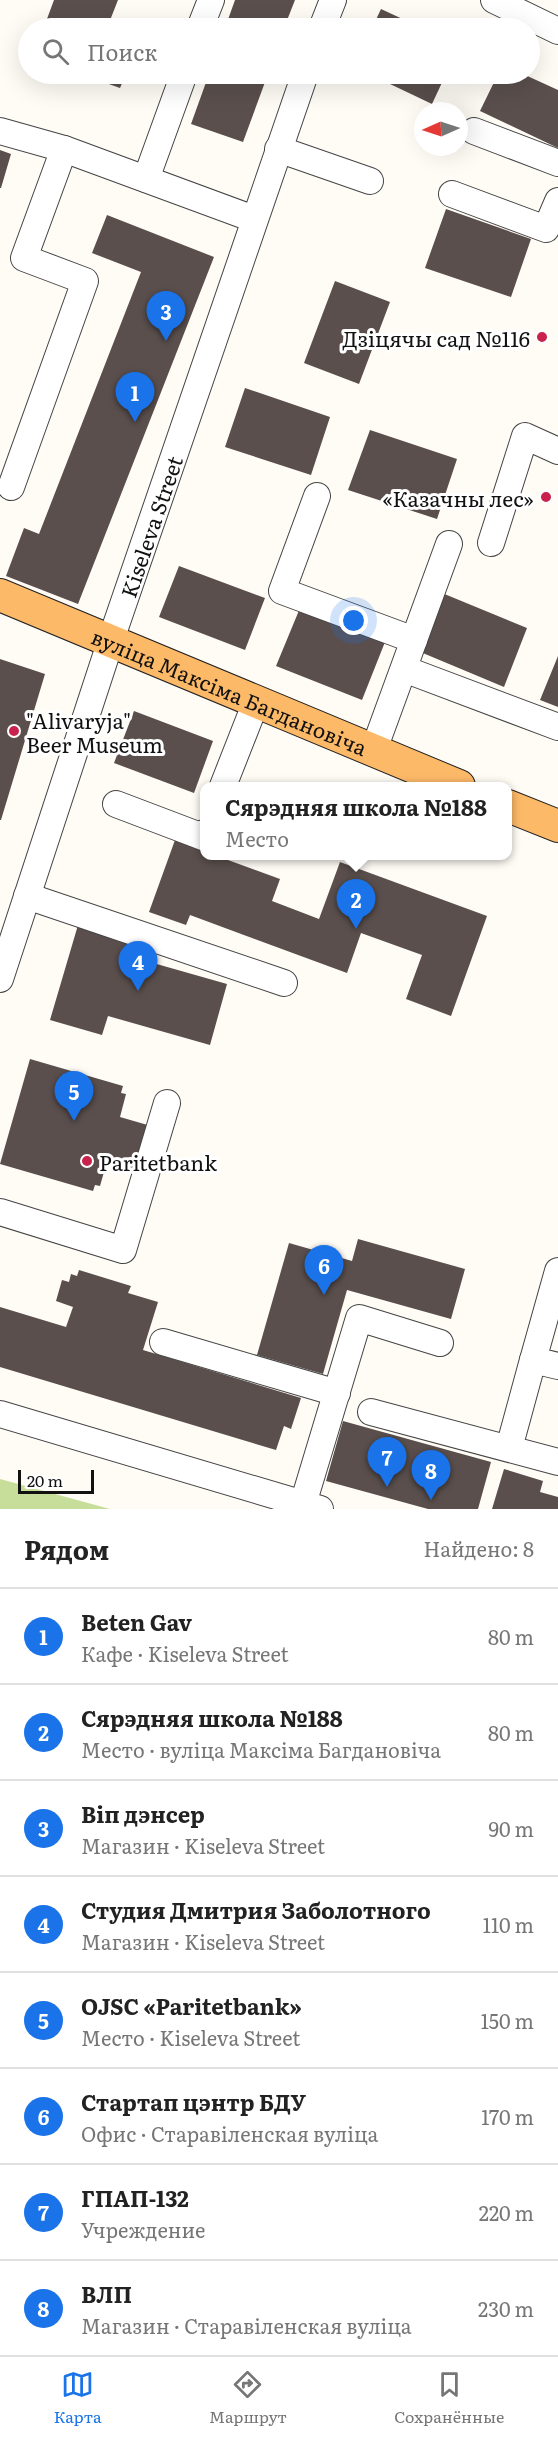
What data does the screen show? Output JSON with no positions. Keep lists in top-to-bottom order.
{
  "streets": {
    "main road": ["вуліца Максіма Багдановіча"],
    "street": ["Kiseleva Street"]
  },
  "crossings": [
    ["Kiseleva Street", "вуліца Максіма Багдановіча"]
  ],
  "places": [
    "Дзіцячы сад №116",
    "«Казачны лес»",
    "\"Alivaryja\" Beer Museum",
    "Paritetbank"
  ],
  "scale_bar": "20 m",
  "north": "left",
  "page": {
    "search": "Поиск",
    "pins": [
      "3",
      "1",
      "2",
      "4",
      "5",
      "6",
      "7",
      "8"
    ],
    "popup": ["Сярэдняя школа №188", "Место"],
    "scale": "20 m",
    "heading": ["Рядом", "Найдено: 8"],
    "list": [
      {
        "mark": "1",
        "name": "Beten Gav",
        "note": "Кафе · Kiseleva Street",
        "value": "80 m"
      },
      {
        "mark": "2",
        "name": "Сярэдняя школа №188",
        "note": "Место · вуліца Максіма Багдановіча",
        "value": "80 m"
      },
      {
        "mark": "3",
        "name": "Віп дэнсер",
        "note": "Магазин · Kiseleva Street",
        "value": "90 m"
      },
      {
        "mark": "4",
        "name": "Студия Дмитрия Заболотного",
        "note": "Магазин · Kiseleva Street",
        "value": "110 m"
      },
      {
        "mark": "5",
        "name": "OJSC «Paritetbank»",
        "note": "Место · Kiseleva Street",
        "value": "150 m"
      },
      {
        "mark": "6",
        "name": "Стартап цэнтр БДУ",
        "note": "Офис · Старавіленская вуліца",
        "value": "170 m"
      },
      {
        "mark": "7",
        "name": "ГПАП-132",
        "note": "Учреждение",
        "value": "220 m"
      },
      {
        "mark": "8",
        "name": "ВЛП",
        "note": "Магазин · Старавіленская вуліца",
        "value": "230 m"
      }
    ],
    "nav": ["Карта", "Маршрут", "Сохранённые"]
  }
}
